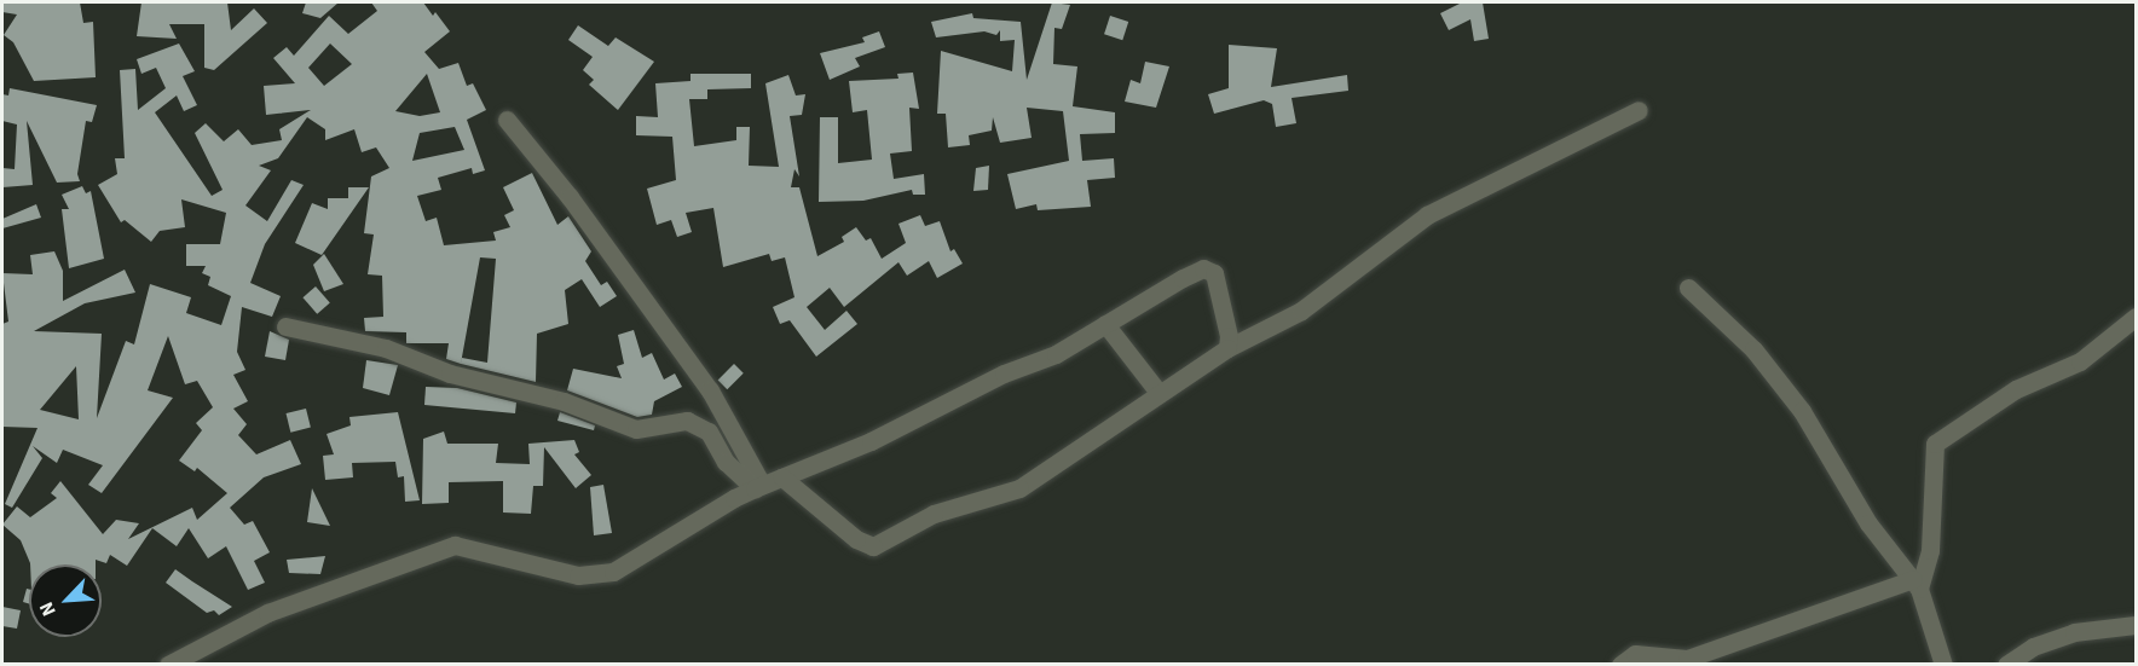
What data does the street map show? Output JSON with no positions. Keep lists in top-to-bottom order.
{
  "north": "bottom left"
}
